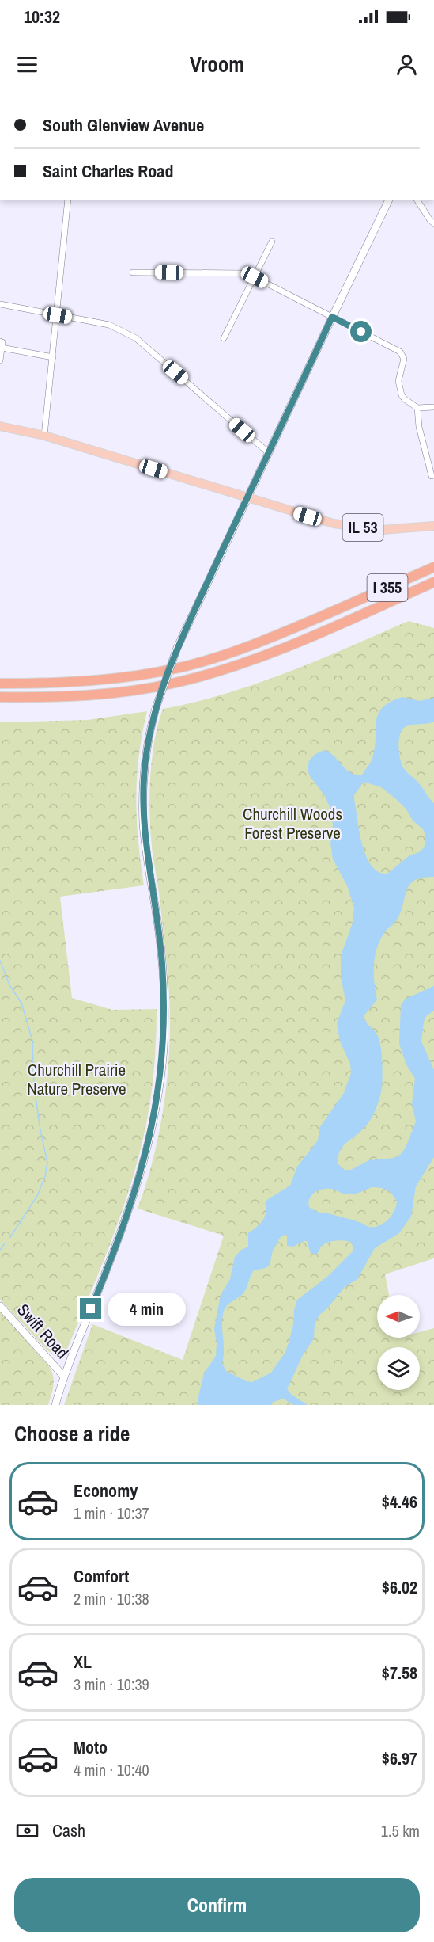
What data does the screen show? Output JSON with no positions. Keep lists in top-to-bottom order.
{
  "streets": {
    "highway": ["I 355"],
    "main road": ["IL 53", "Swift Road"]
  },
  "parks": ["Churchill Woods Forest Preserve", "Churchill Prairie Nature Preserve"],
  "north": "left",
  "page": {
    "status": "10:32",
    "header": "Vroom",
    "banner": ["South Glenview Avenue", "Saint Charles Road"],
    "bubble": "4 min",
    "heading": "Choose a ride",
    "list": [
      {
        "name": "Economy",
        "note": "1 min · 10:37",
        "value": "$4.46"
      },
      {
        "name": "Comfort",
        "note": "2 min · 10:38",
        "value": "$6.02"
      },
      {
        "name": "XL",
        "note": "3 min · 10:39",
        "value": "$7.58"
      },
      {
        "name": "Moto",
        "note": "4 min · 10:40",
        "value": "$6.97"
      }
    ],
    "pay": ["Cash", "1.5 km"],
    "buttons": "Confirm"
  }
}
